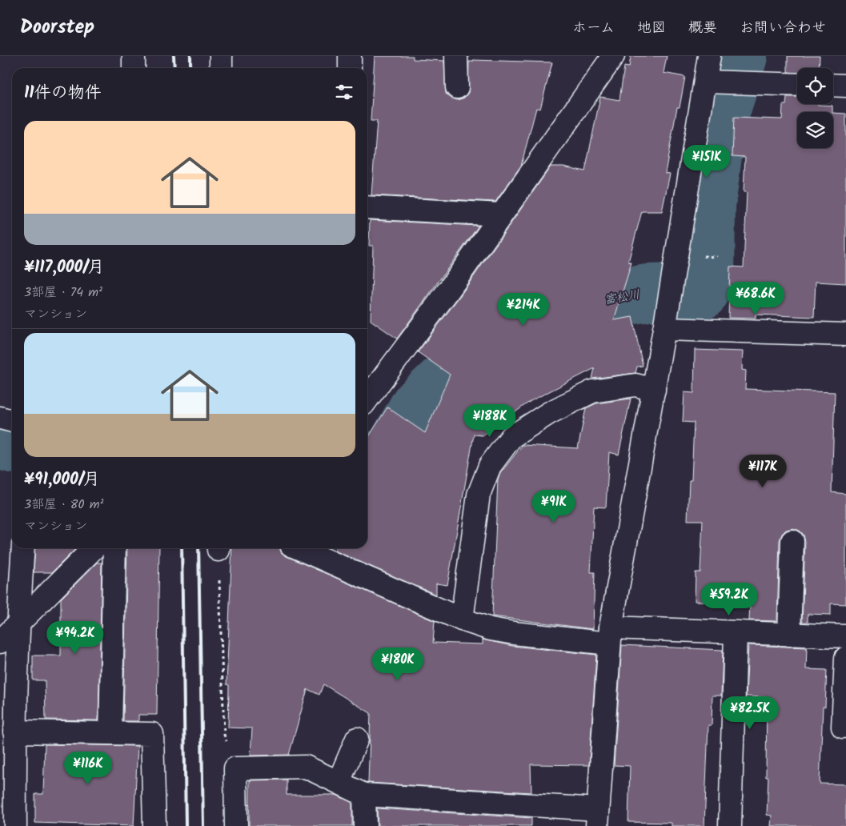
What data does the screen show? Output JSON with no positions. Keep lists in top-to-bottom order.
{
  "water": ["富松川"],
  "page": {
    "header": "Doorstep",
    "nav": [
      "ホーム",
      "地図",
      "概要",
      "お問い合わせ"
    ],
    "heading": "11件の物件",
    "list": [
      {
        "name": "¥117,000/月",
        "note": "3部屋 · 74 m² · マンション"
      },
      {
        "name": "¥91,000/月",
        "note": "3部屋 · 80 m² · マンション"
      }
    ],
    "price": [
      "¥151K",
      "¥68.6K",
      "¥214K",
      "¥188K",
      "¥117K",
      "¥91K",
      "¥59.2K",
      "¥94.2K",
      "¥180K",
      "¥82.5K",
      "¥116K"
    ]
  }
}
